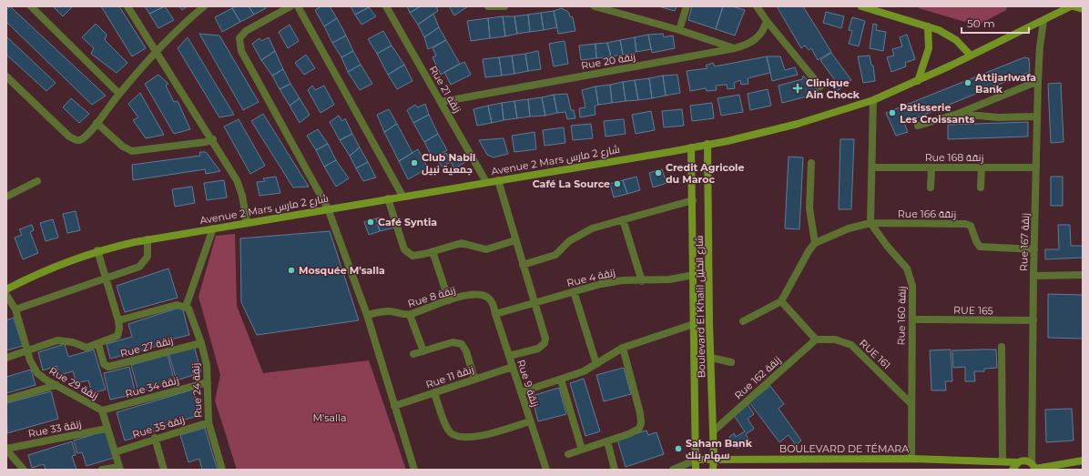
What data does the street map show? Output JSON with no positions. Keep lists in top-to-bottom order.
{
  "streets": {
    "main road": ["Avenue 2 Mars شارع 2 مارس", "Boulevard El Khalil شارع الخليل", "BOULEVARD DE TÉMARA"],
    "street": [
      "Rue 20 زنقة",
      "Rue 21 زنقة",
      "Rue 168 زنقة",
      "Rue 166 زنقة",
      "Rue 167 زنقة",
      "Rue 4 زنقة",
      "Rue 8 زنقة",
      "RUE 165",
      "Rue 160 زنقة",
      "Rue 27 زنقة",
      "RUE 161",
      "Rue 11 زنقة",
      "Rue 162 زنقة",
      "Rue 29 زنقة",
      "Rue 9 زنقة",
      "Rue 34 زنقة",
      "Rue 24 زنقة",
      "Rue 35 زنقة",
      "Rue 33 زنقة"
    ]
  },
  "crossings": [
    ["Rue 20 زنقة", "Rue 21 زنقة"],
    ["Rue 21 زنقة", "Avenue 2 Mars شارع 2 مارس"],
    ["Rue 168 زنقة", "Rue 167 زنقة"],
    ["Avenue 2 Mars شارع 2 مارس", "Rue 167 زنقة"],
    ["Avenue 2 Mars شارع 2 مارس", "Boulevard El Khalil شارع الخليل"],
    ["Rue 166 زنقة", "Rue 167 زنقة"],
    ["Rue 166 زنقة", "Rue 160 زنقة"],
    ["Rue 167 زنقة", "RUE 165"],
    ["Rue 167 زنقة", "BOULEVARD DE TÉMARA"],
    ["Rue 4 زنقة", "Boulevard El Khalil شارع الخليل"],
    ["Rue 4 زنقة", "Rue 9 زنقة"],
    ["Rue 8 زنقة", "Rue 9 زنقة"],
    ["Boulevard El Khalil شارع الخليل", "Rue 162 زنقة"],
    ["Boulevard El Khalil شارع الخليل", "BOULEVARD DE TÉMARA"],
    ["RUE 165", "Rue 160 زنقة"],
    ["Rue 160 زنقة", "RUE 161"],
    ["Rue 160 زنقة", "BOULEVARD DE TÉMARA"],
    ["Rue 27 زنقة", "Rue 24 زنقة"],
    ["RUE 161", "Rue 162 زنقة"],
    ["Rue 11 زنقة", "Rue 9 زنقة"],
    ["Rue 29 زنقة", "Rue 34 زنقة"],
    ["Rue 29 زنقة", "Rue 35 زنقة"],
    ["Rue 29 زنقة", "Rue 33 زنقة"],
    ["Rue 34 زنقة", "Rue 24 زنقة"],
    ["Rue 24 زنقة", "Rue 35 زنقة"]
  ],
  "parks": ["M'salla"],
  "places": {
    "other": [
      "Attijarlwafa Bank",
      "Patisserie Les Croissants",
      "Club Nabil جمعية نبيل",
      "Credit Agricole du Maroc",
      "Café La Source",
      "Café Syntia",
      "Mosquée M'salla",
      "Saham Bank سهام بنك"
    ],
    "health": ["Clinique Ain Chock"]
  },
  "scale_bar": "50 m"
}
